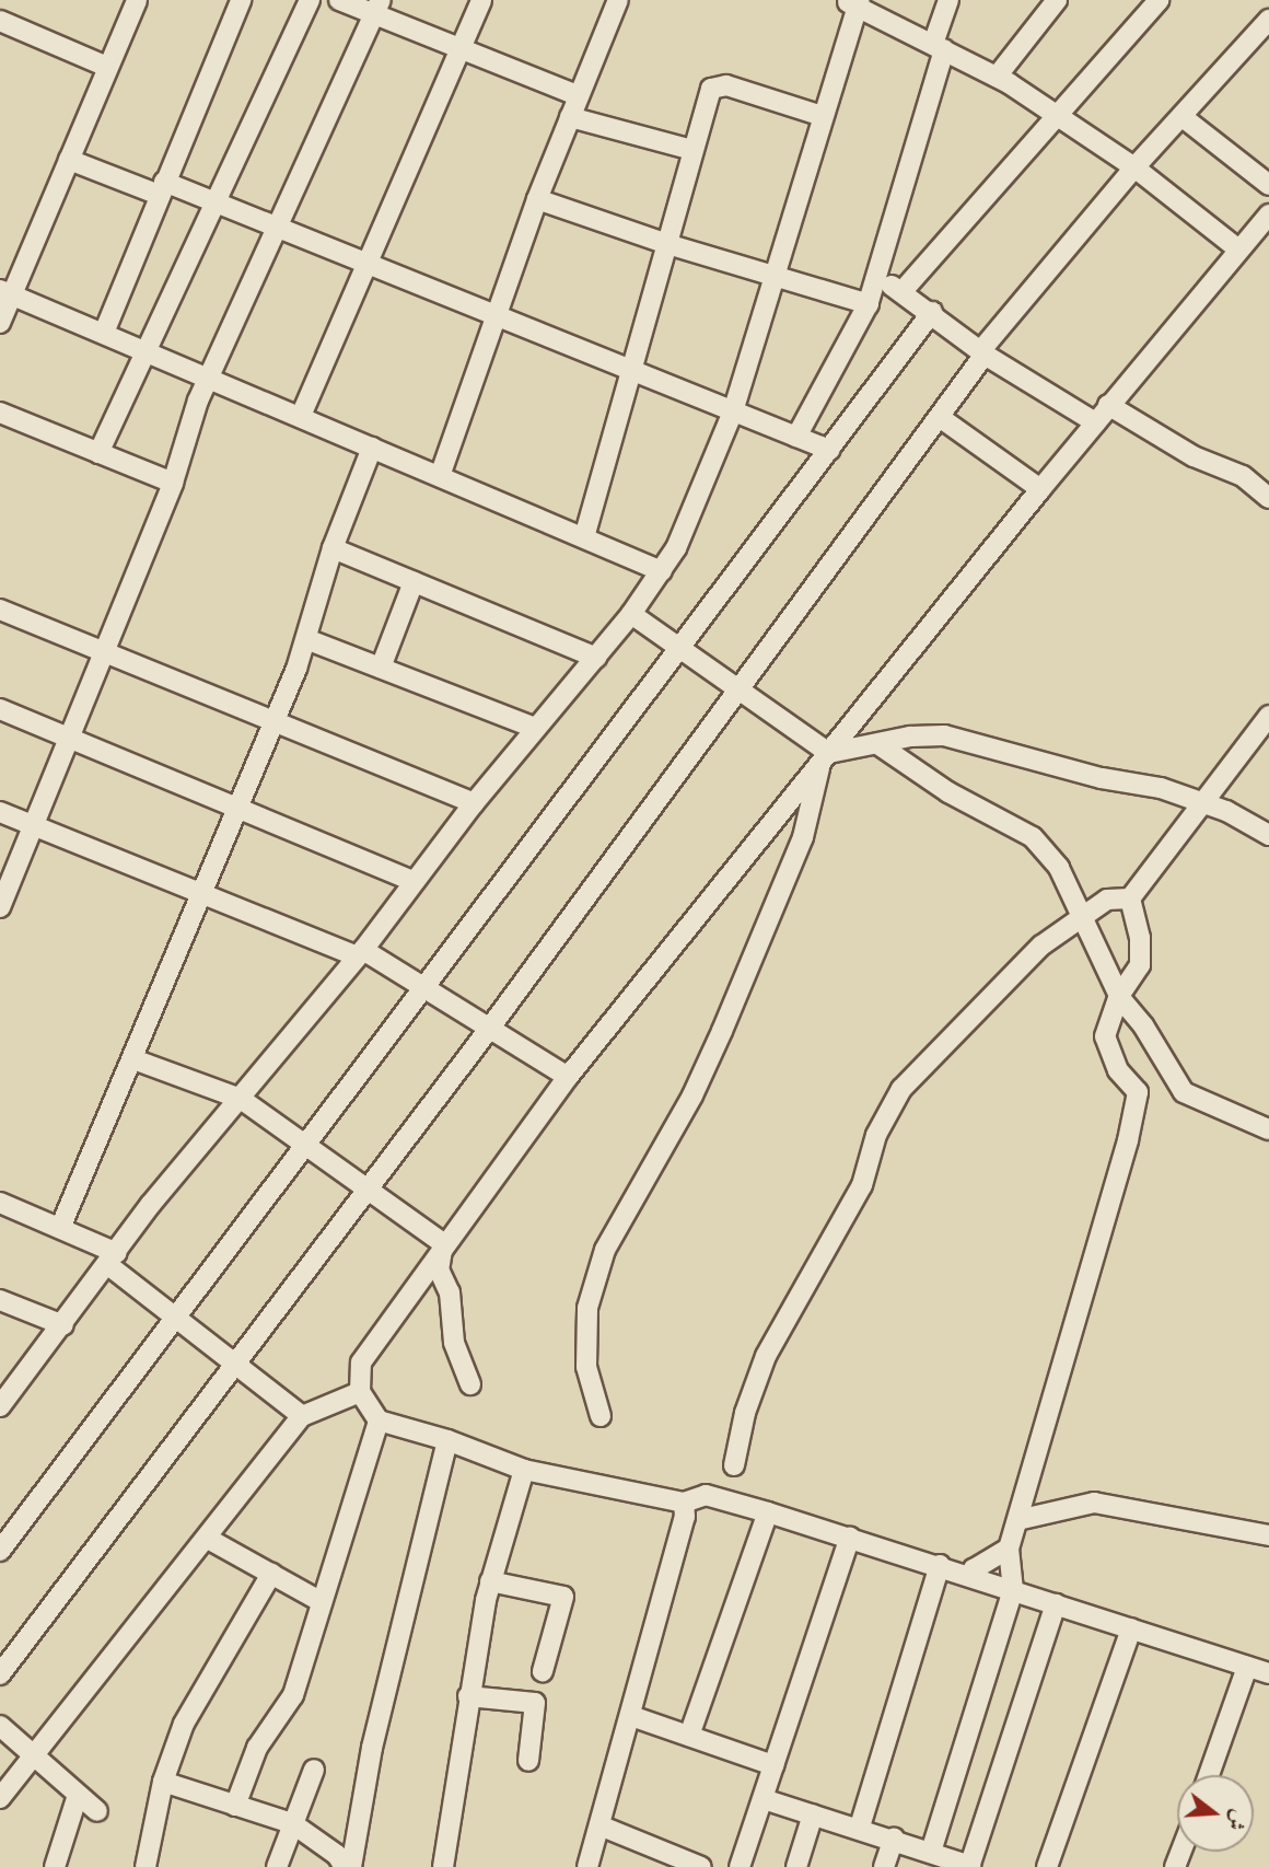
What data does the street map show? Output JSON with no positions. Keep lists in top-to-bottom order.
{
  "north": "right"
}
